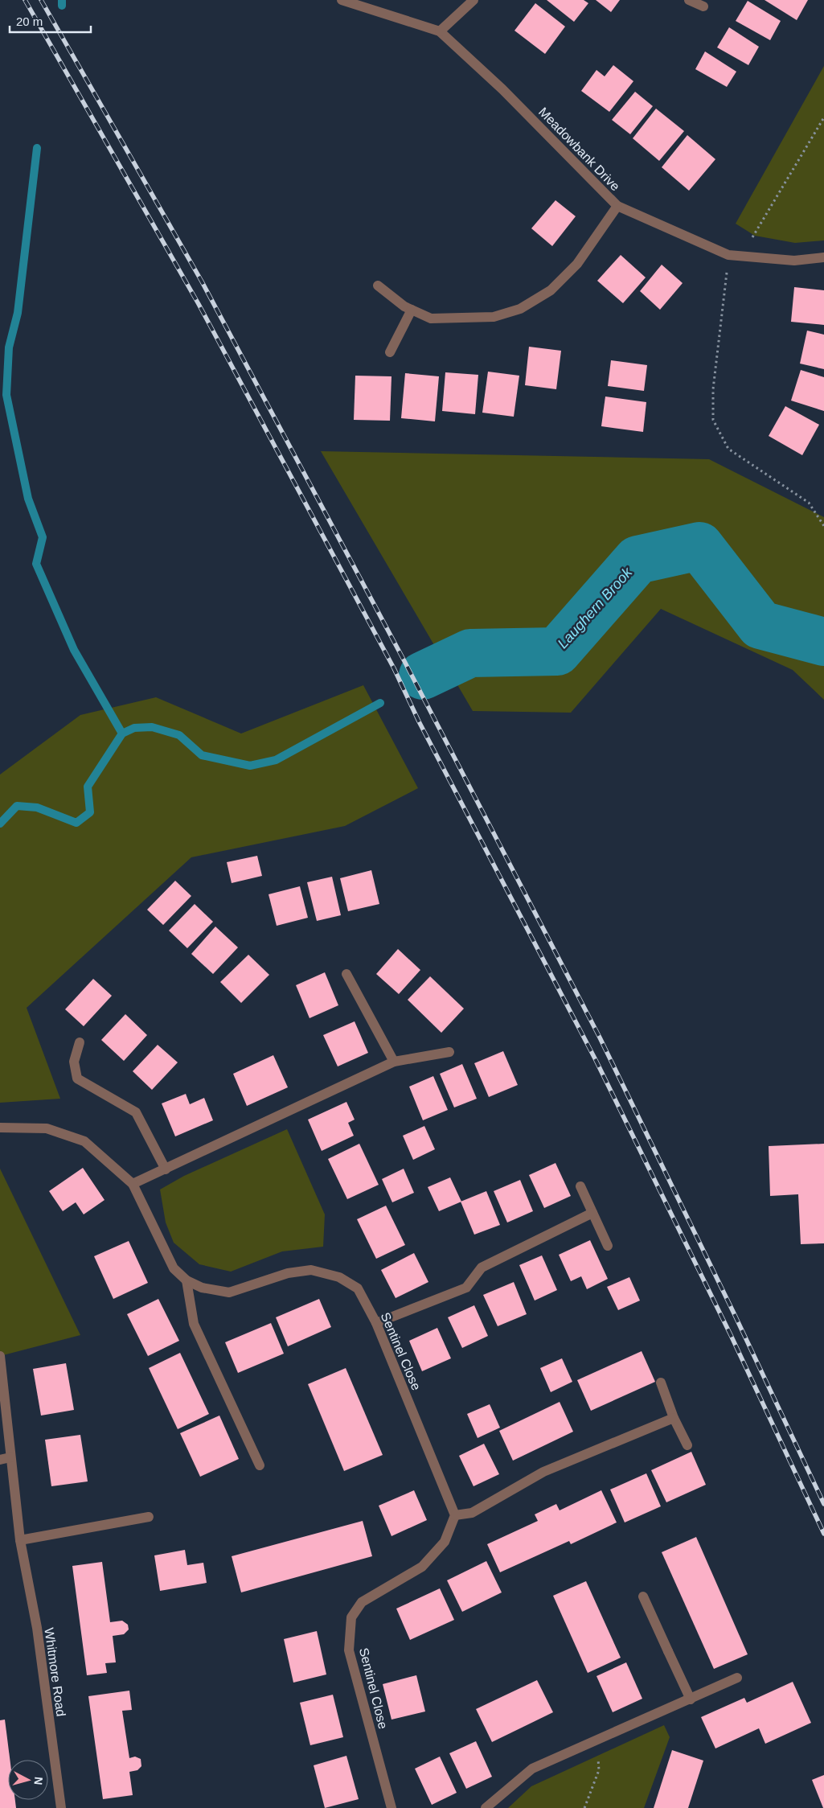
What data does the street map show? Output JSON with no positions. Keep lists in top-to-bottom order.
{
  "streets": {
    "street": ["Meadowbank Drive", "Sentinel Close", "Whitmore Road"]
  },
  "water": ["Laughern Brook"],
  "scale_bar": "20 m",
  "north": "right"
}
